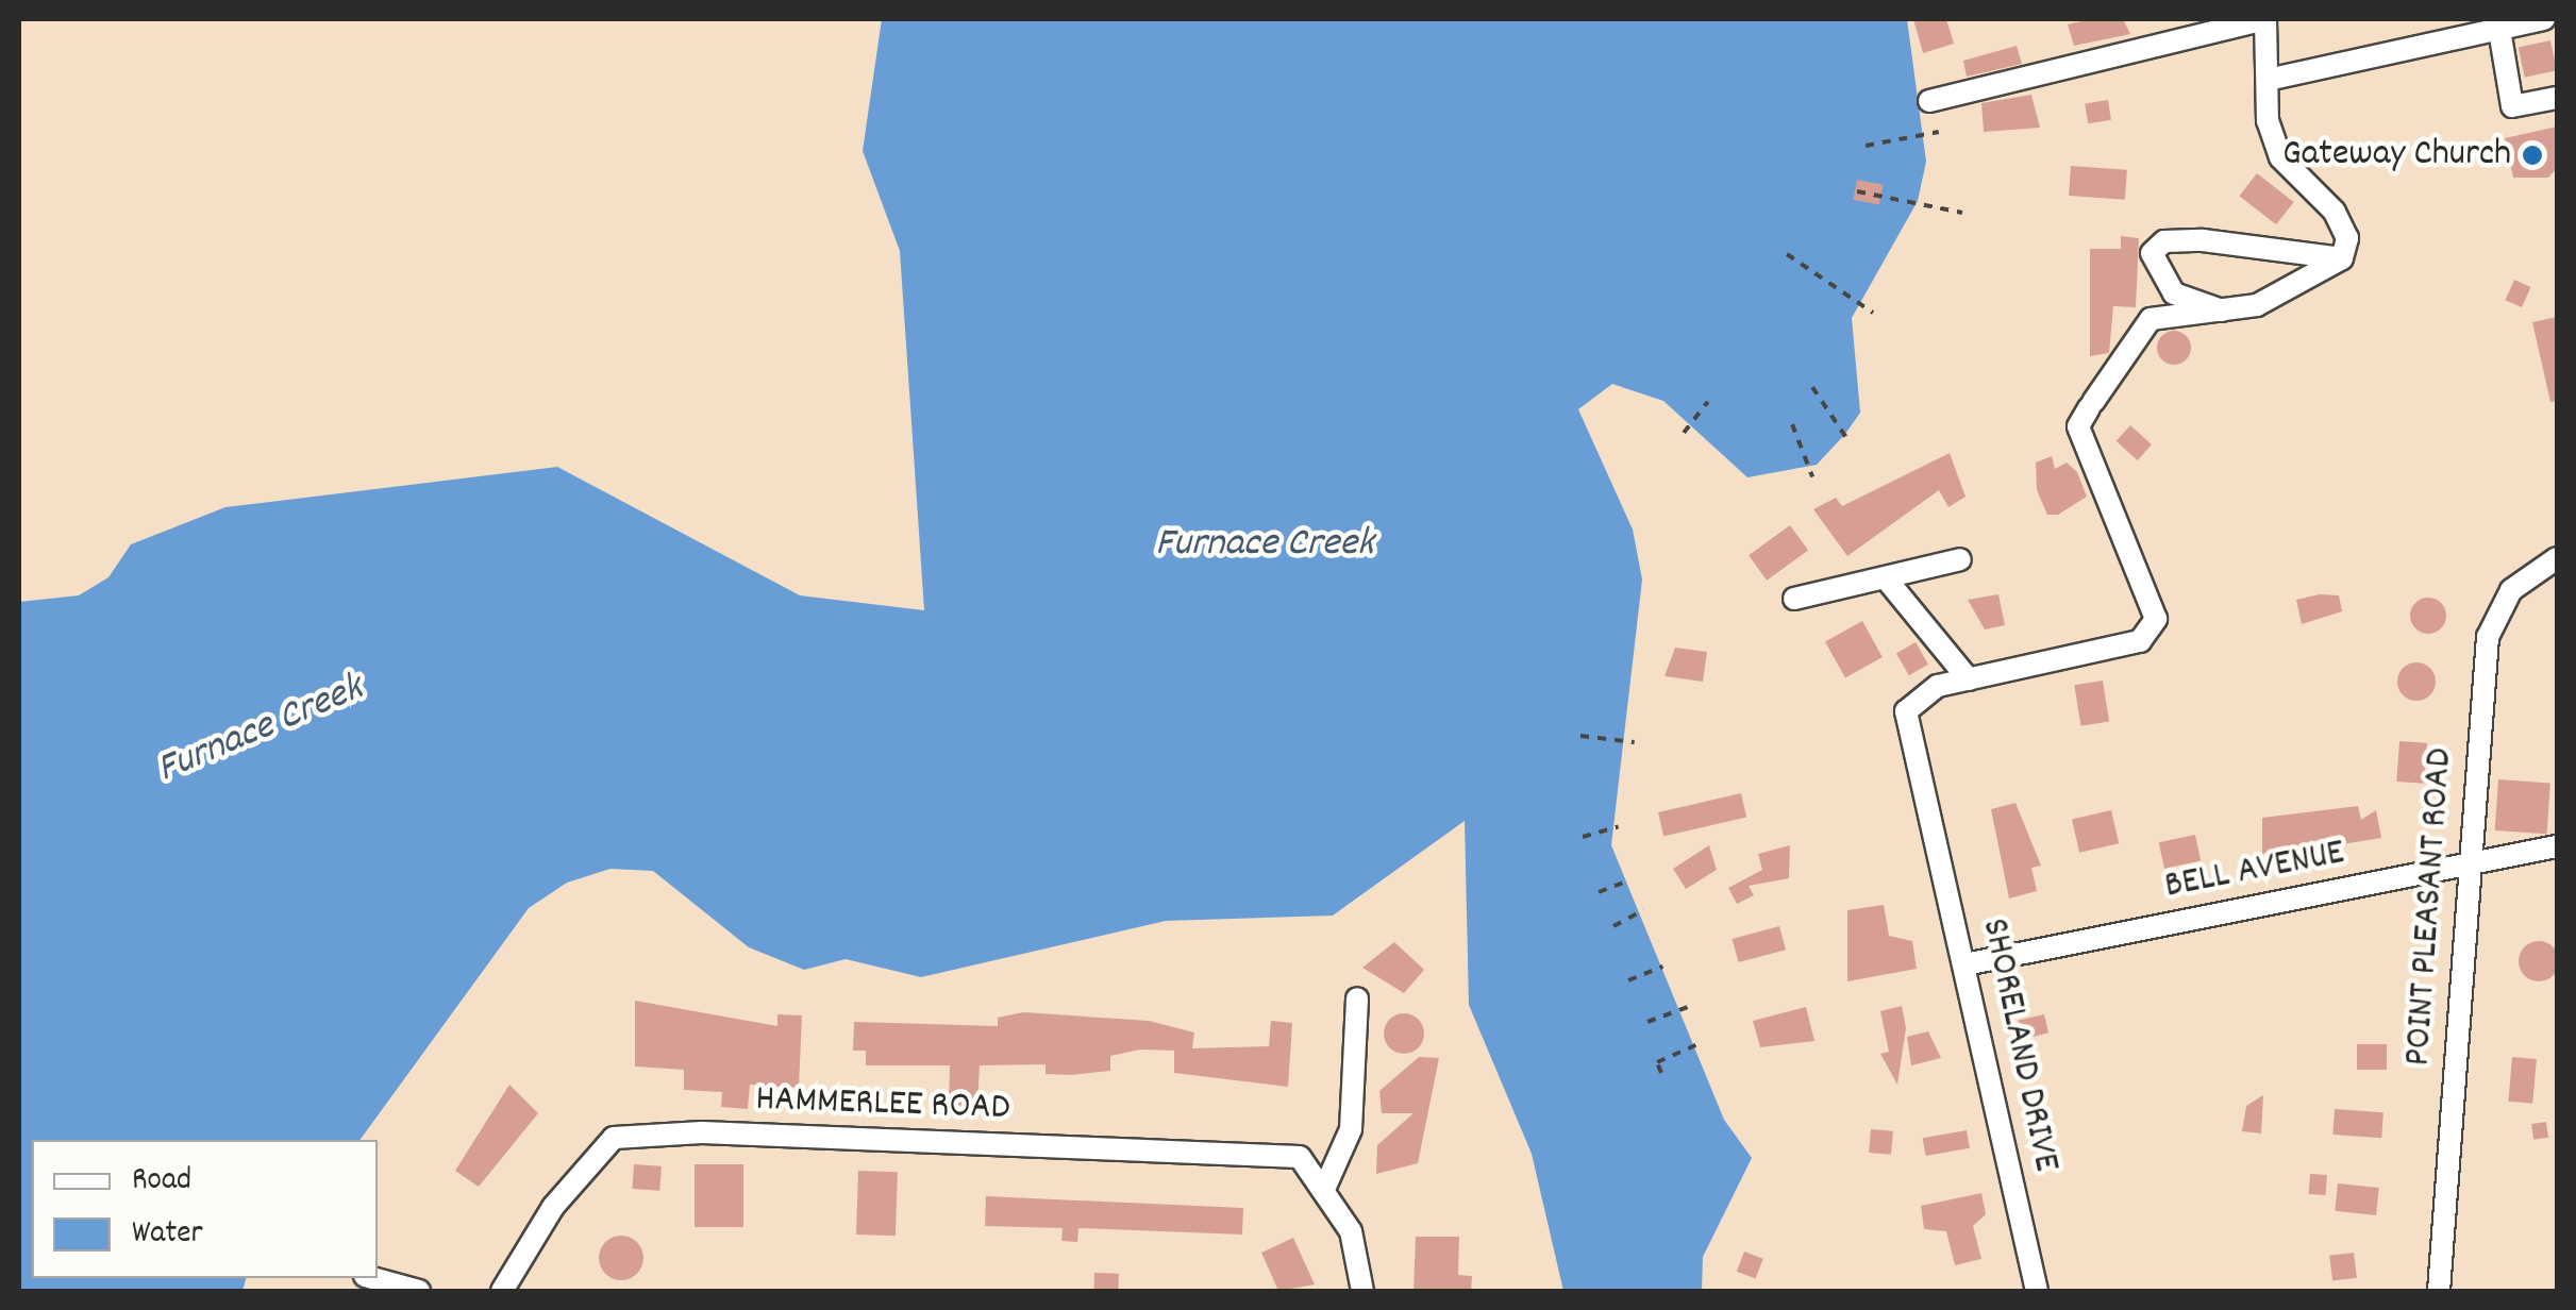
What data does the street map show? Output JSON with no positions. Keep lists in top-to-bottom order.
{
  "streets": {
    "street": [
      "BELL AVENUE",
      "POINT PLEASANT ROAD",
      "SHORELAND DRIVE",
      "HAMMERLEE ROAD"
    ]
  },
  "crossings": [
    ["BELL AVENUE", "POINT PLEASANT ROAD"],
    ["BELL AVENUE", "SHORELAND DRIVE"]
  ],
  "water": ["Furnace Creek"],
  "places": ["Gateway Church"],
  "legend": ["Road", "Water"]
}
